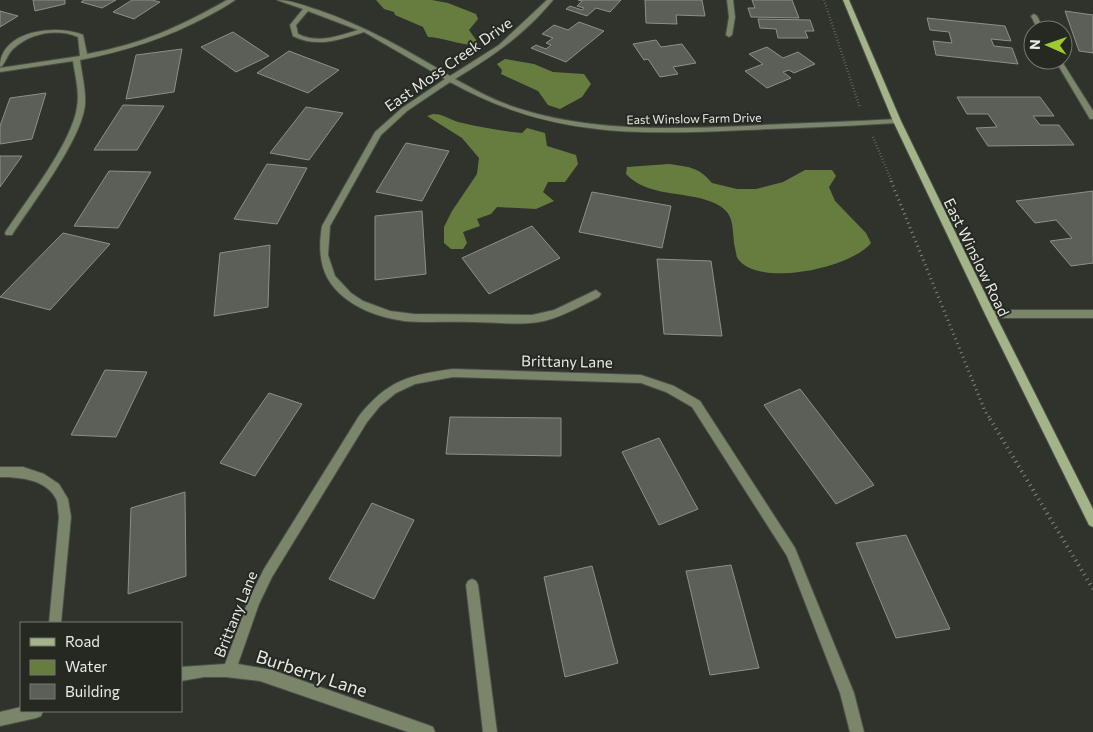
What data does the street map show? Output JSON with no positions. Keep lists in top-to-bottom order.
{
  "streets": {
    "main road": ["East Winslow Road"],
    "street": [
      "East Moss Creek Drive",
      "East Winslow Farm Drive",
      "Brittany Lane",
      "Burberry Lane"
    ]
  },
  "crossings": [
    ["East Moss Creek Drive", "East Winslow Farm Drive"],
    ["East Winslow Farm Drive", "East Winslow Road"],
    ["Brittany Lane", "Burberry Lane"]
  ],
  "legend": ["Road", "Water", "Building"],
  "north": "left"
}
